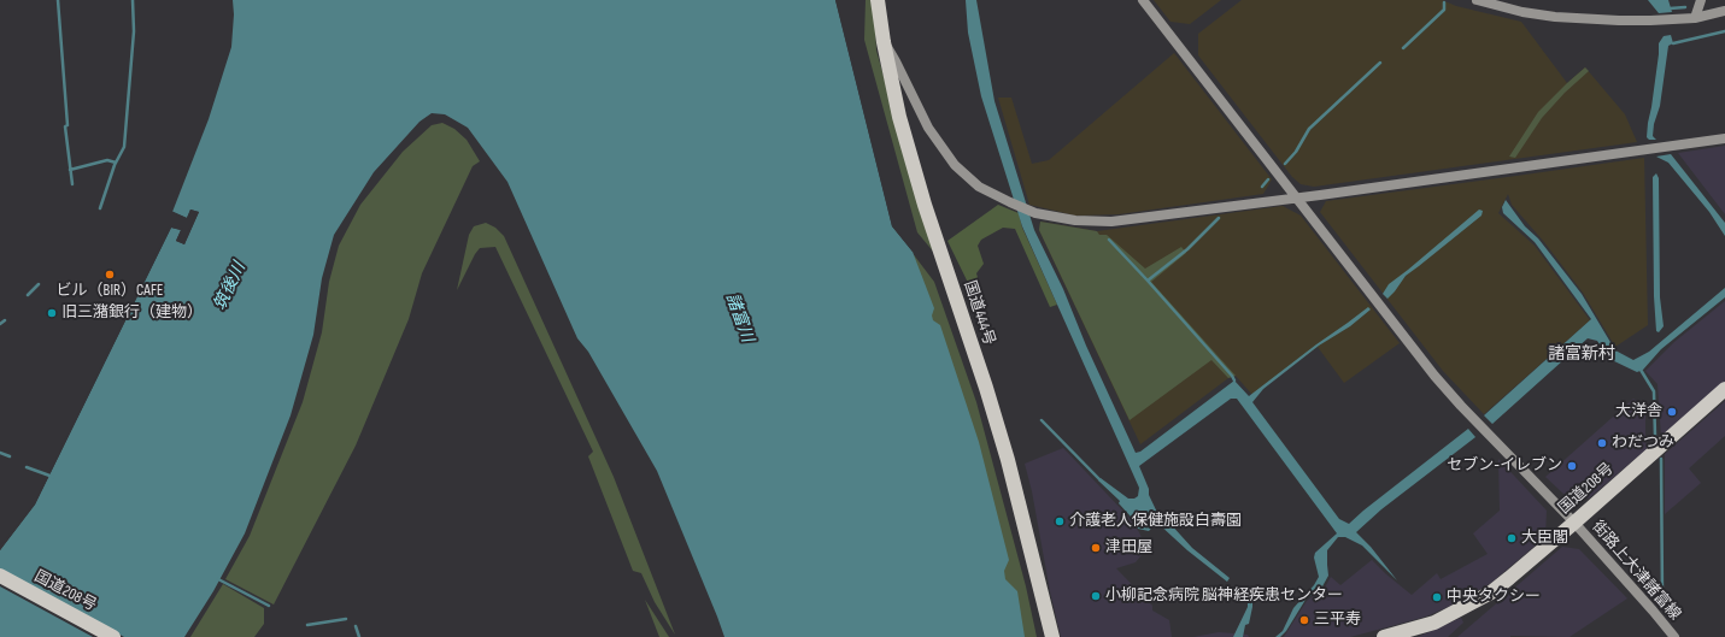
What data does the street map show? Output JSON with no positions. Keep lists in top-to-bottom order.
{
  "streets": {
    "highway": ["国道444号", "国道208号"],
    "street": ["街路上大津諸富線"]
  },
  "crossings": [
    ["国道208号", "街路上大津諸富線"]
  ],
  "districts": ["諸富新村"],
  "water": ["筑後川", "諸富川"],
  "places": [
    "ビル（BIR）CAFE",
    "旧三潴銀行（建物）",
    "大洋舎",
    "わだつみ",
    "セブン-イレブン",
    "介護老人保健施設白壽園",
    "大臣閣",
    "津田屋",
    "小柳記念病院 脳神経疾患センター",
    "中央タクシー",
    "三平寿"
  ]
}
